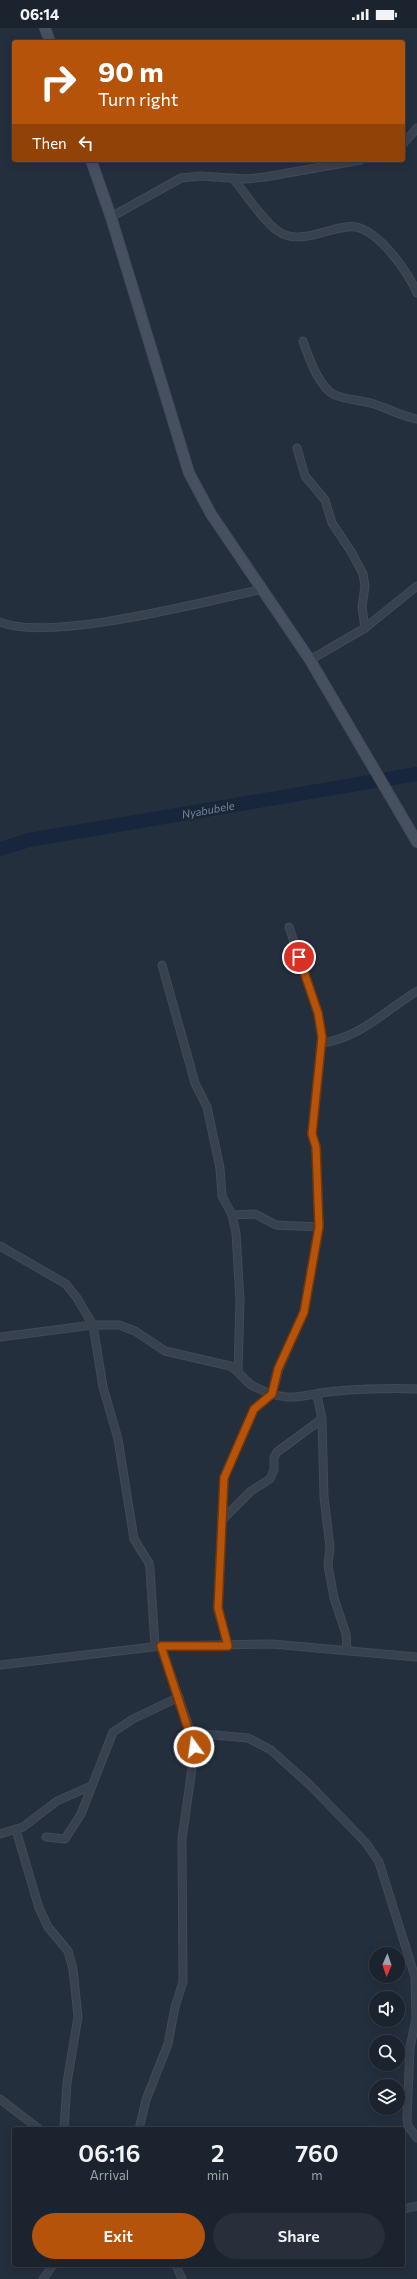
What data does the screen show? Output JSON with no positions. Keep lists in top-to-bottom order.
{
  "water": ["Nyabubele"],
  "north": "bottom",
  "page": {
    "status": "06:14",
    "turn": ["90 m", "Turn right"],
    "then": "Then",
    "eta": [
      "06:16",
      "Arrival",
      "2",
      "min",
      "760",
      "m"
    ],
    "buttons": ["Exit", "Share"]
  }
}
